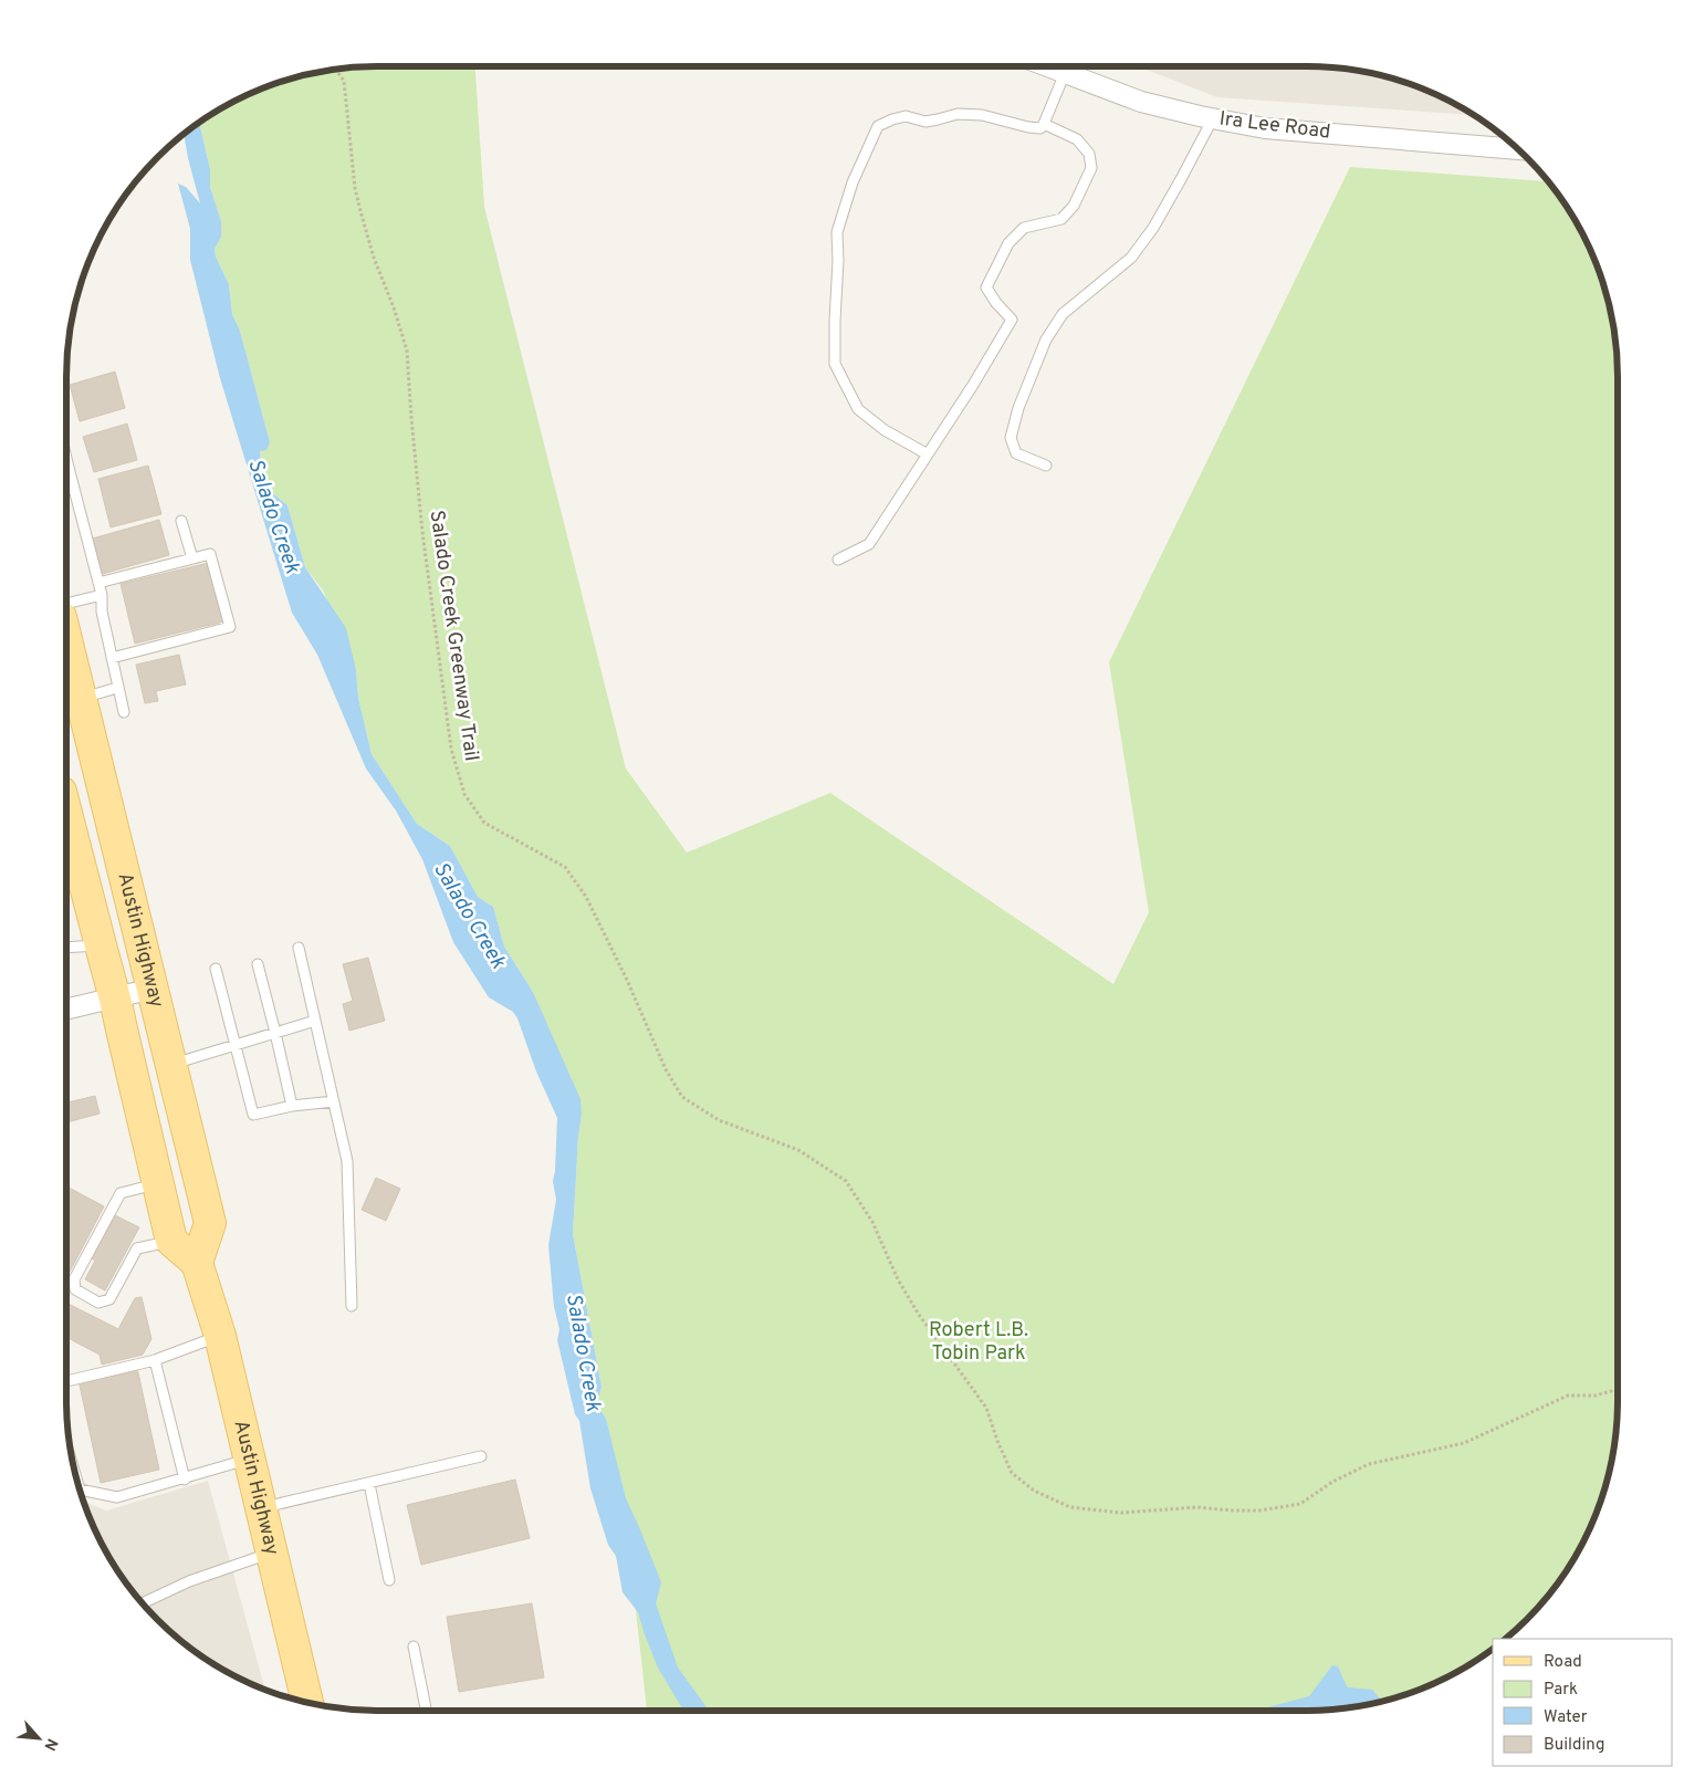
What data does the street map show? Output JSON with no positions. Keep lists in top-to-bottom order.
{
  "streets": {
    "main road": ["Austin Highway"],
    "street": ["Ira Lee Road"],
    "path": ["Salado Creek Greenway Trail"]
  },
  "water": ["Salado Creek"],
  "parks": ["Robert L.B. Tobin Park"],
  "legend": [
    "Road",
    "Park",
    "Water",
    "Building"
  ],
  "north": "bottom right"
}
